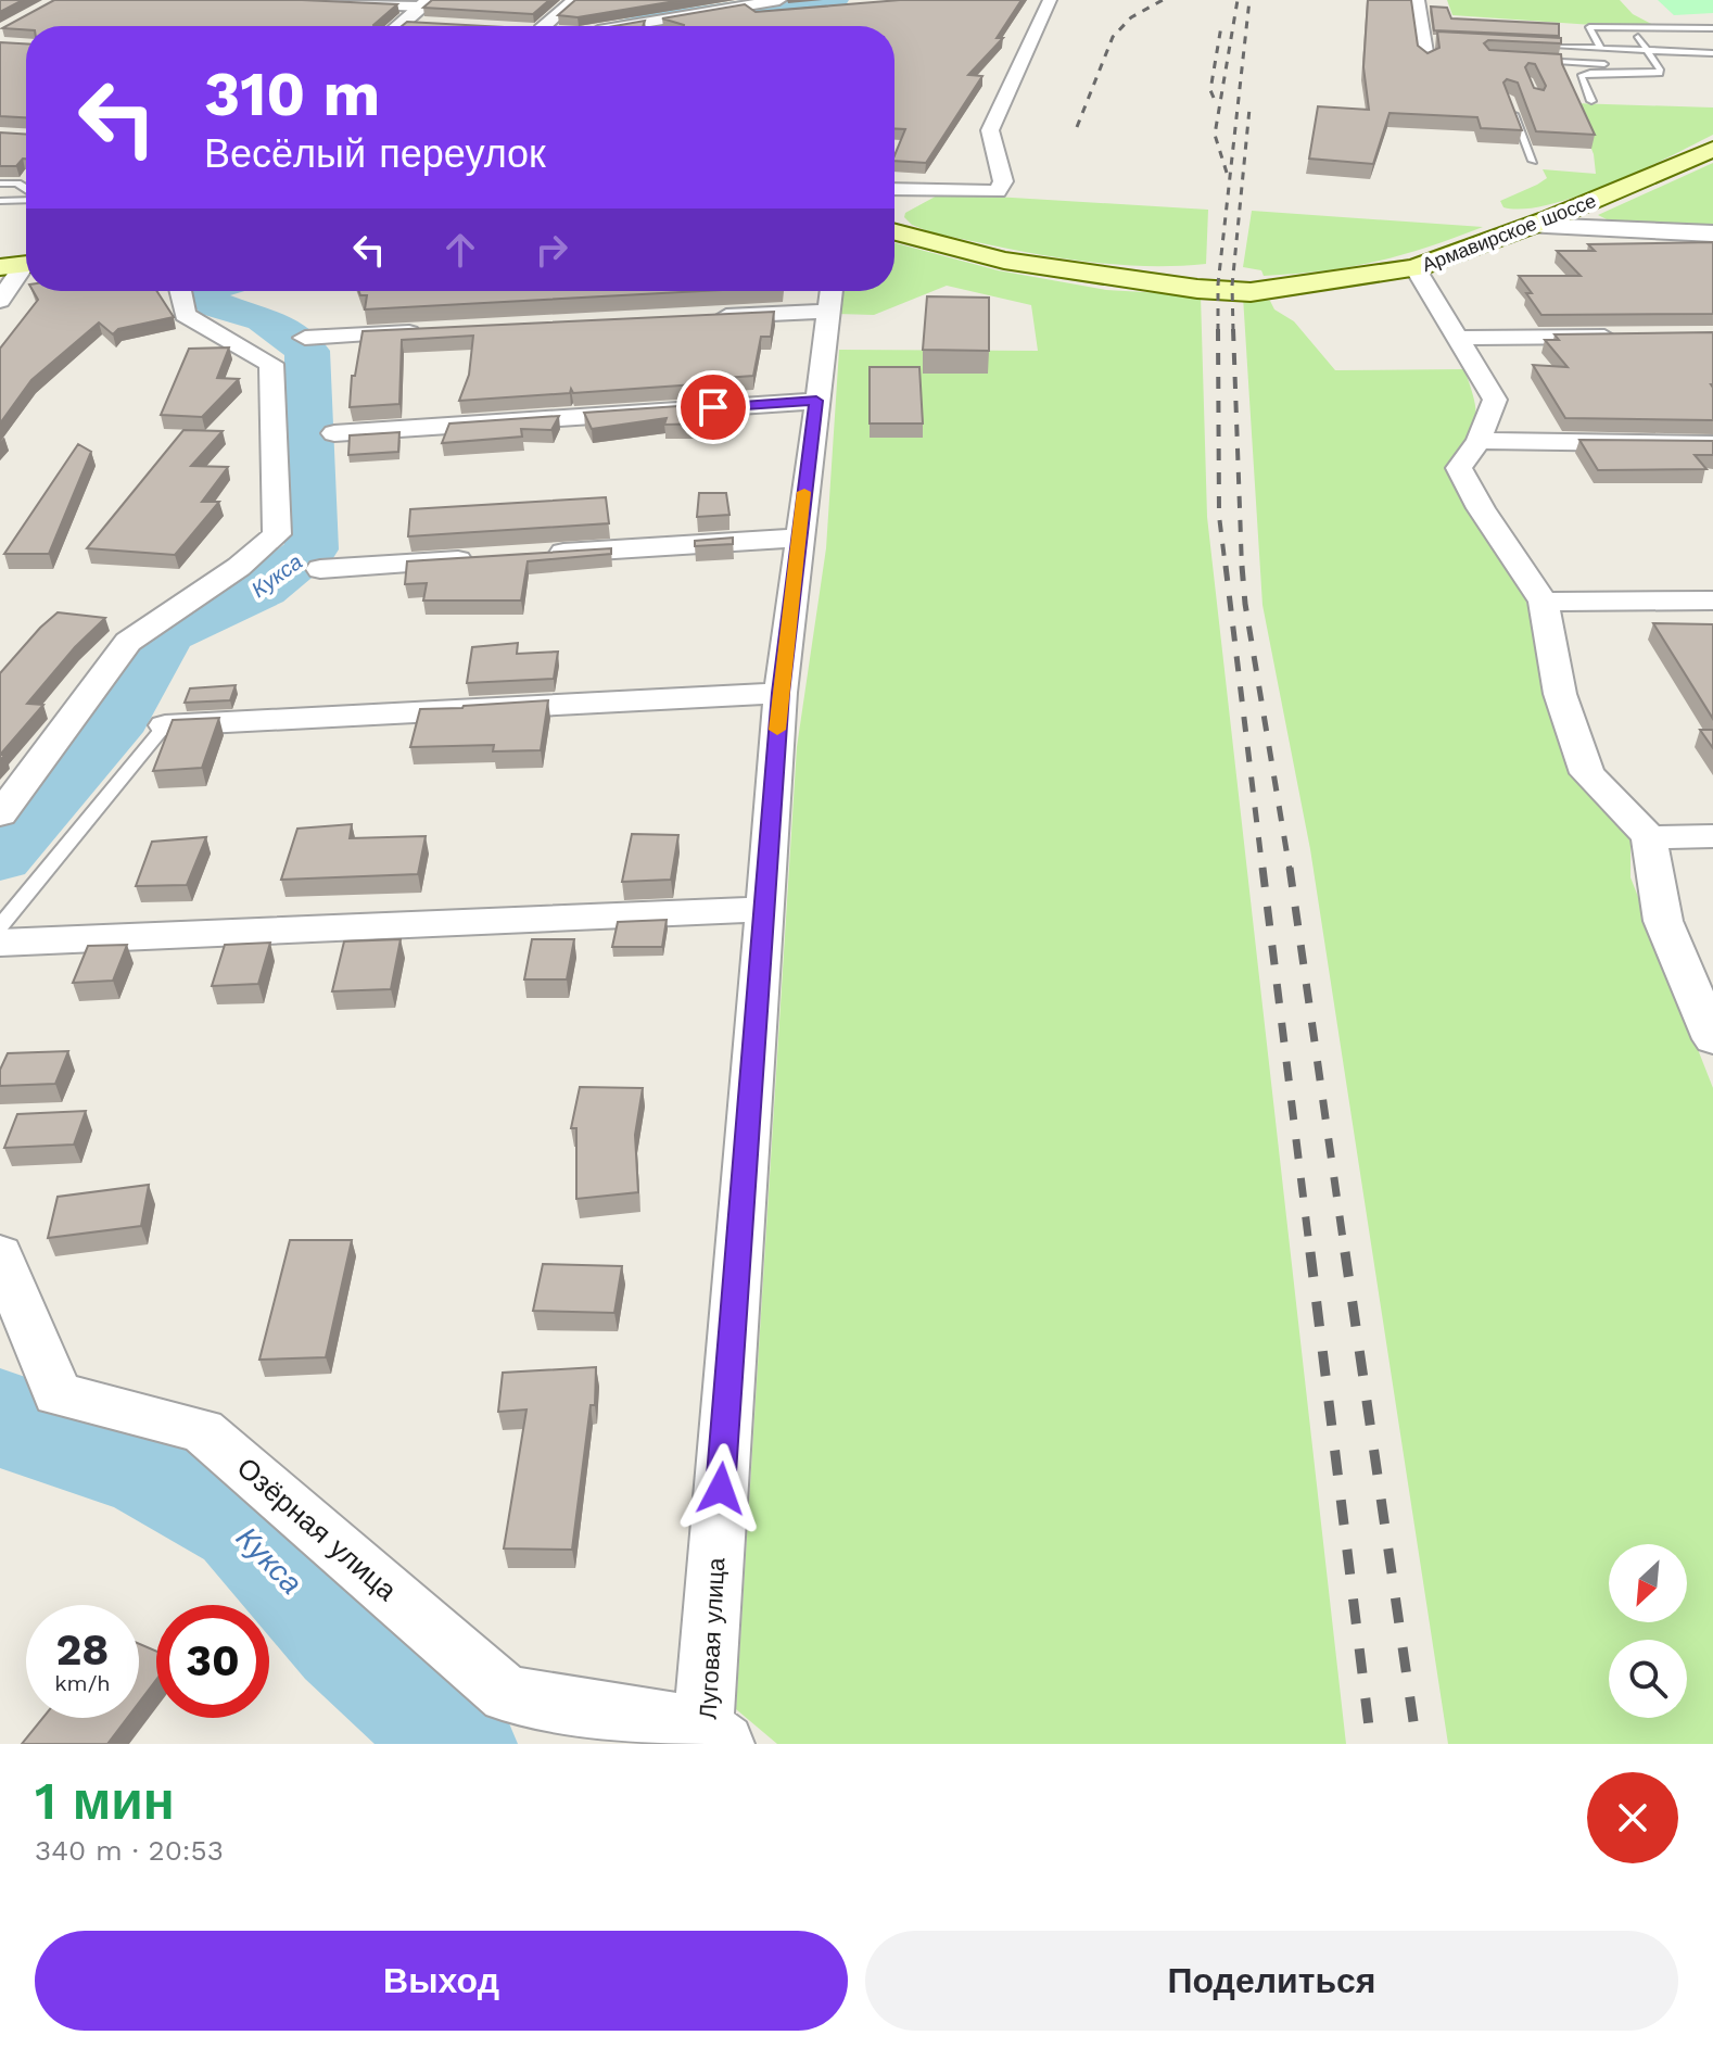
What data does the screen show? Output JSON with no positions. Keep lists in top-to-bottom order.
{
  "streets": {
    "main road": ["Армавирское шоссе"],
    "street": ["Озёрная улица", "Луговая улица"]
  },
  "crossings": [
    ["Озёрная улица", "Луговая улица"]
  ],
  "water": ["Кукса"],
  "north": "bottom left",
  "page": {
    "turn": ["310 m", "Весёлый переулок"],
    "speed": "28 km/h",
    "limit": "30",
    "heading": ["1 мин", "340 m · 20:53"],
    "buttons": ["Выход", "Поделиться"]
  }
}
